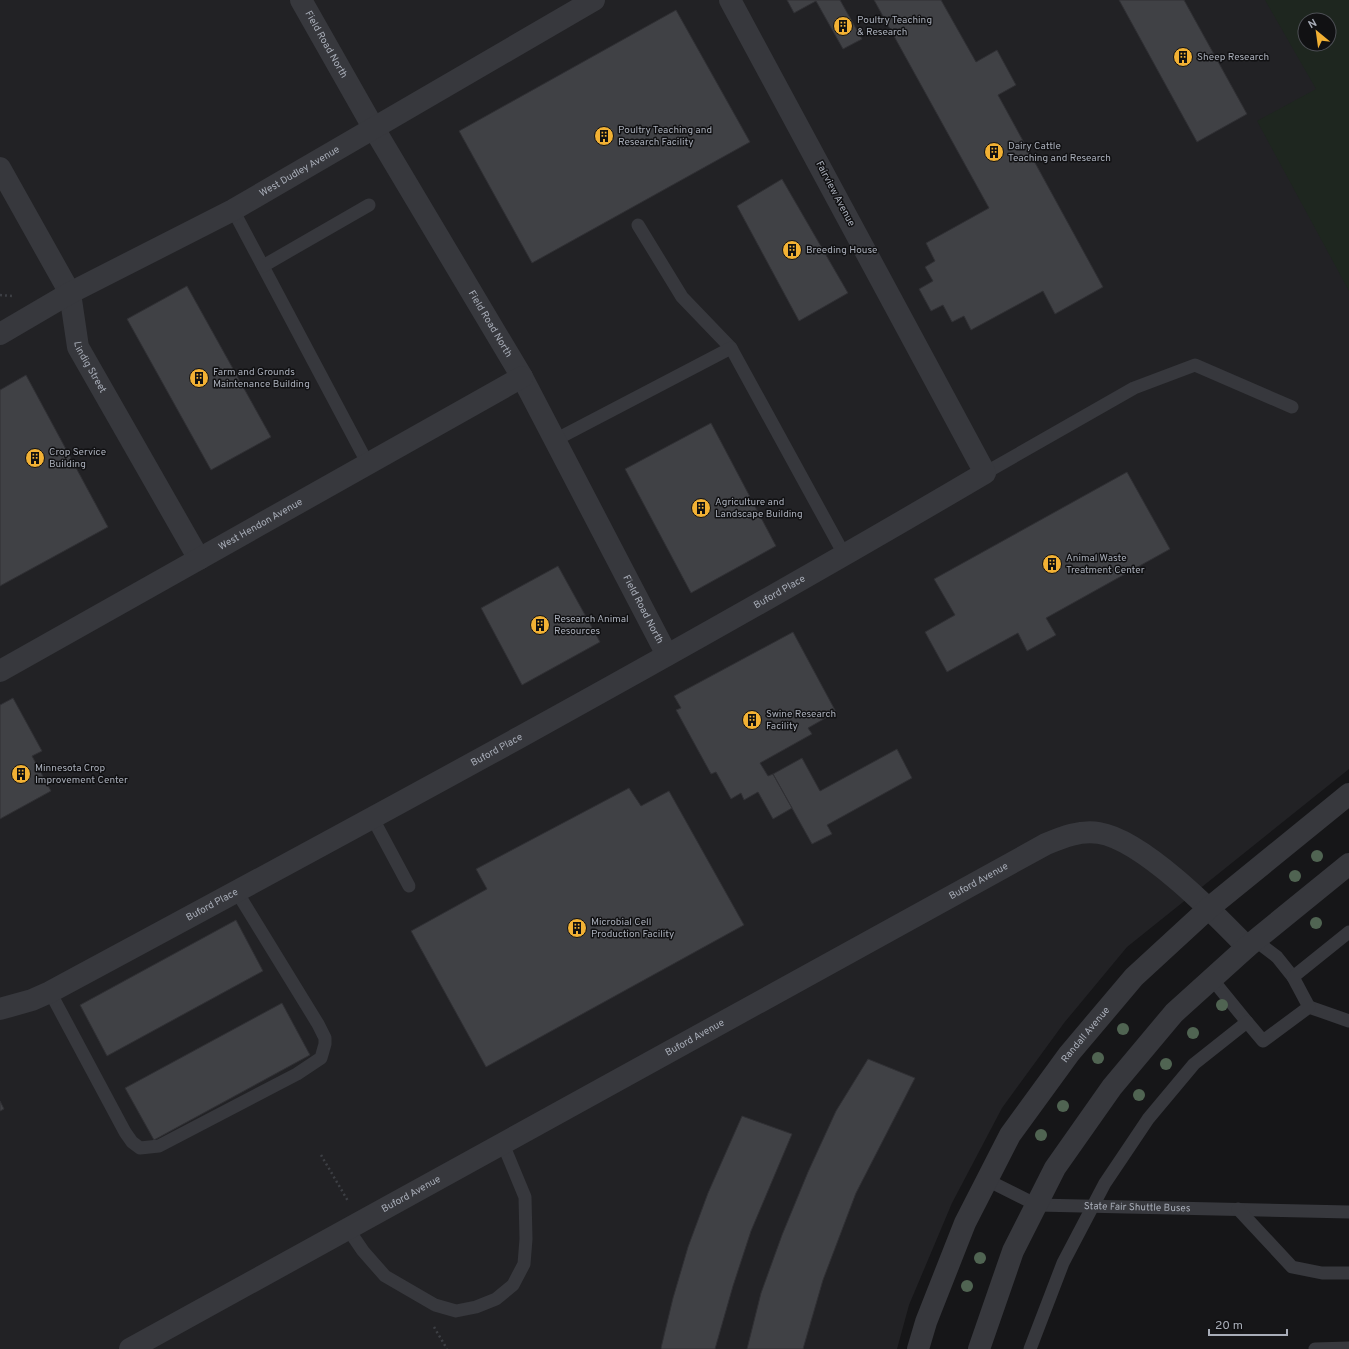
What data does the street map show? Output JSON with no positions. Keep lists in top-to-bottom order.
{
  "streets": {
    "street": [
      "Field Road North",
      "West Dudley Avenue",
      "Fairview Avenue",
      "Lindig Street",
      "West Hendon Avenue",
      "Buford Place",
      "Buford Avenue",
      "Randall Avenue"
    ],
    "lane": ["State Fair Shuttle Buses"]
  },
  "crossings": [
    ["Field Road North", "West Dudley Avenue"],
    ["Field Road North", "West Hendon Avenue"],
    ["Field Road North", "Buford Place"],
    ["West Dudley Avenue", "Lindig Street"],
    ["Fairview Avenue", "Buford Place"],
    ["Lindig Street", "West Hendon Avenue"],
    ["Buford Avenue", "Randall Avenue"]
  ],
  "places": {
    "building": [
      "Poultry Teaching & Research",
      "Sheep Research",
      "Poultry Teaching and Research Facility",
      "Dairy Cattle Teaching and Research",
      "Breeding House",
      "Farm and Grounds Maintenance Building",
      "Crop Service Building",
      "Agriculture and Landscape Building",
      "Animal Waste Treatment Center",
      "Research Animal Resources",
      "Swine Research Facility",
      "Minnesota Crop Improvement Center",
      "Microbial Cell Production Facility"
    ]
  },
  "scale_bar": "20 m",
  "north": "top left"
}
